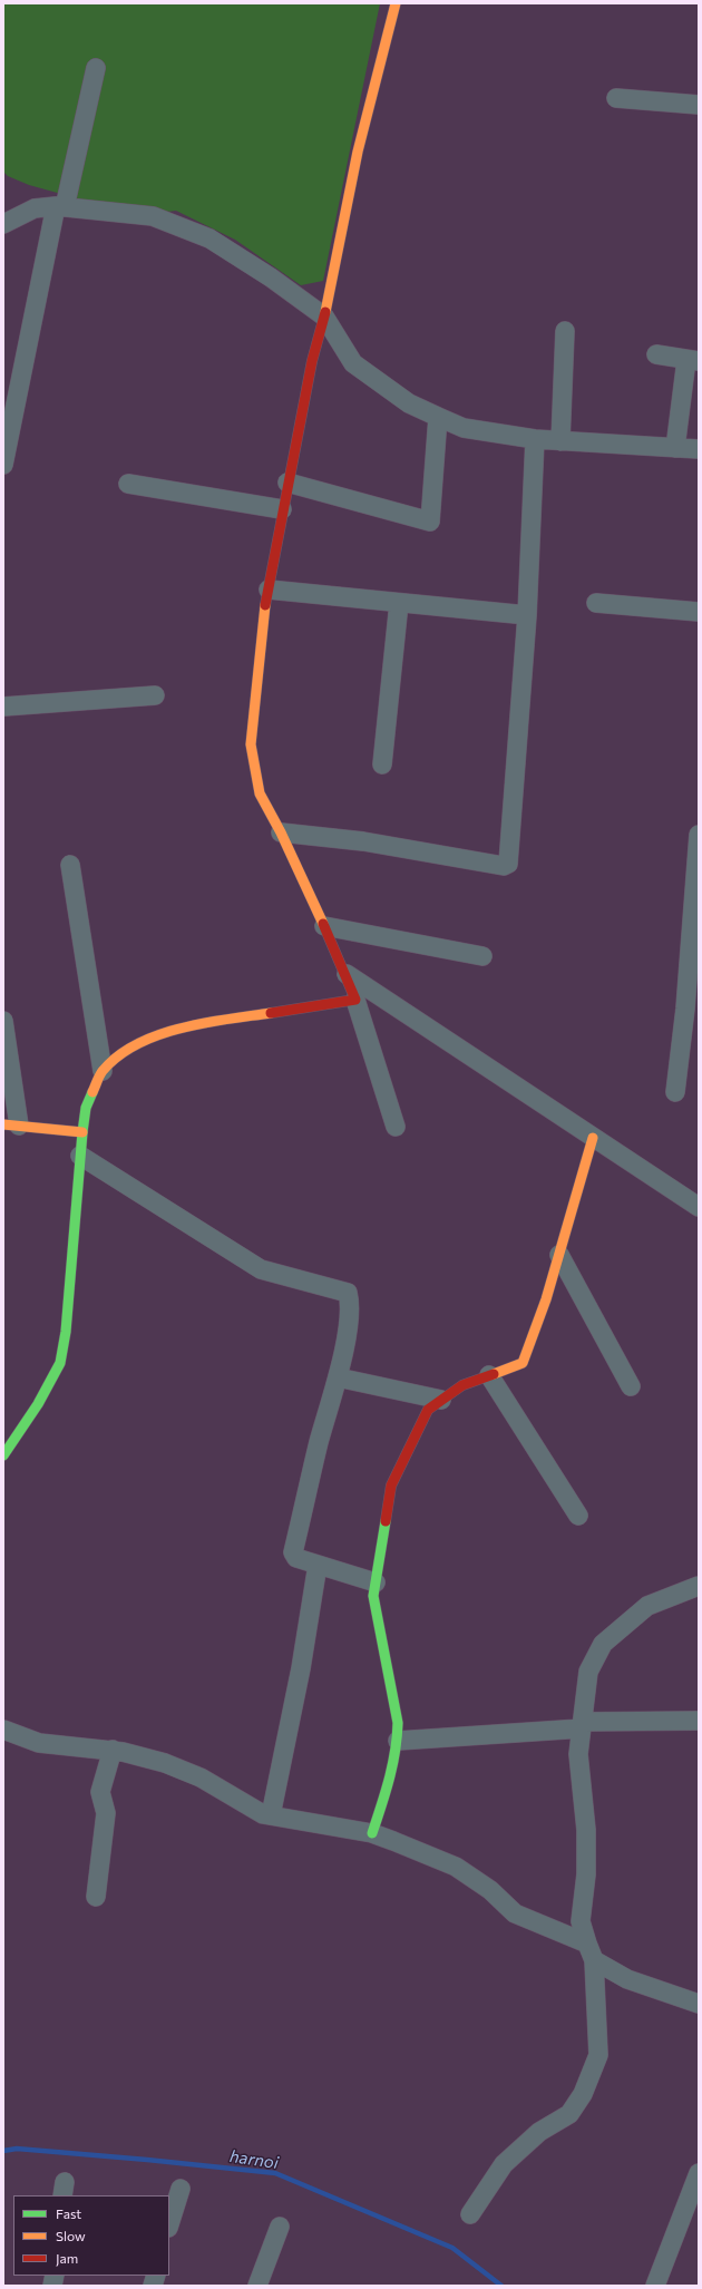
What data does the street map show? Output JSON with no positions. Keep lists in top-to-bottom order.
{
  "water": ["harnoi"],
  "legend": ["Fast", "Slow", "Jam"]
}
